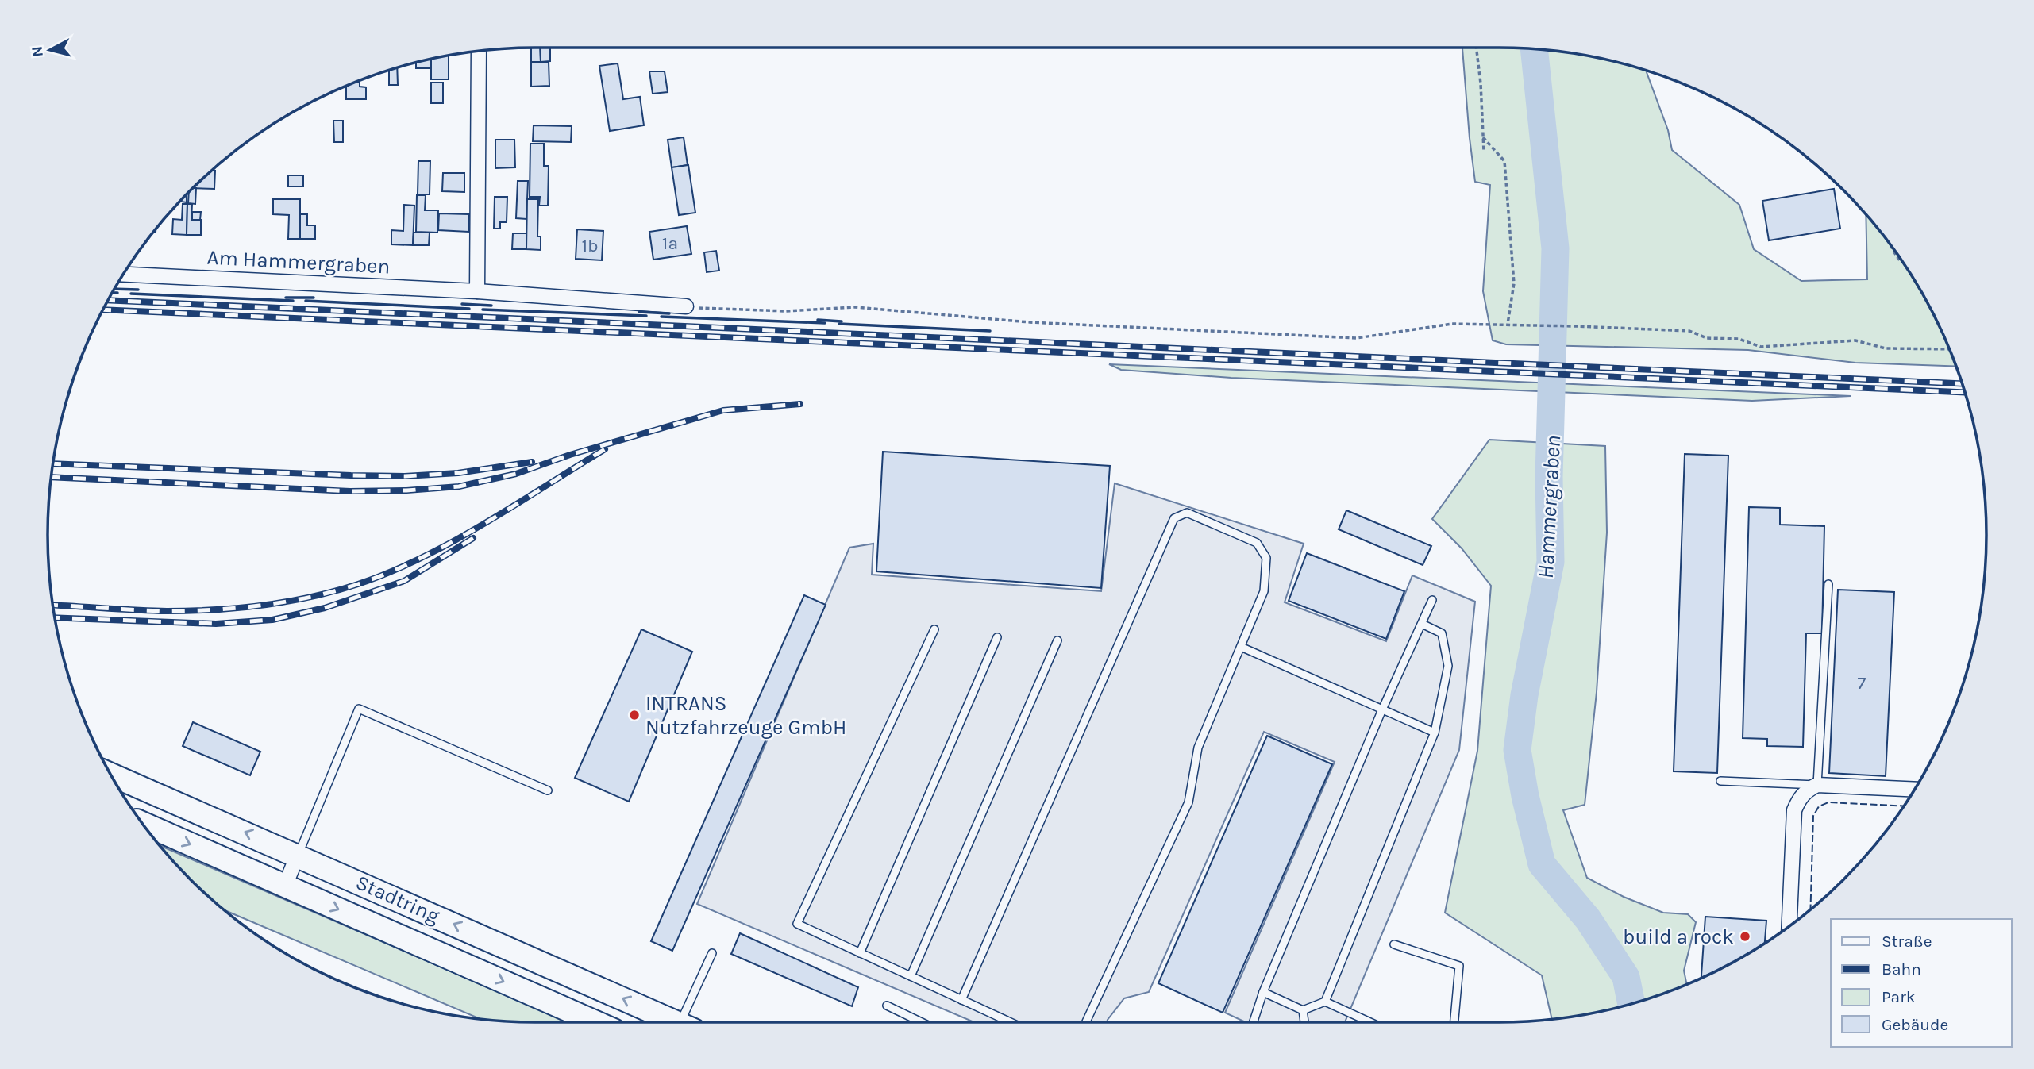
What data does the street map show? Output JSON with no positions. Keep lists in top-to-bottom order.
{
  "streets": {
    "main road": ["Stadtring"],
    "street": ["Am Hammergraben"]
  },
  "water": ["Hammergraben"],
  "places": ["INTRANS Nutzfahrzeuge GmbH", "build a rock"],
  "house_numbers": ["1a", "1b", "7"],
  "legend": [
    "Straße",
    "Bahn",
    "Park",
    "Gebäude"
  ],
  "north": "left"
}
